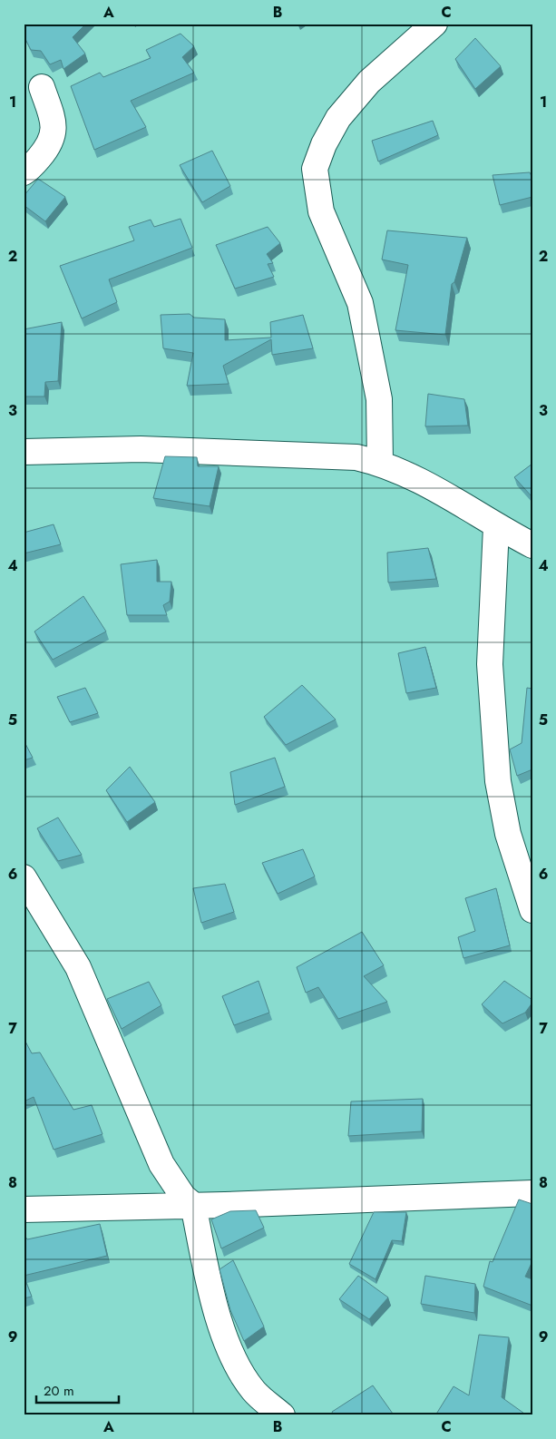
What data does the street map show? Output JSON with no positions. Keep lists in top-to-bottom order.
{
  "scale_bar": "20 m",
  "grid": {
    "columns": ["A", "B", "C"],
    "rows": [
      "1",
      "2",
      "3",
      "4",
      "5",
      "6",
      "7",
      "8",
      "9"
    ]
  }
}
